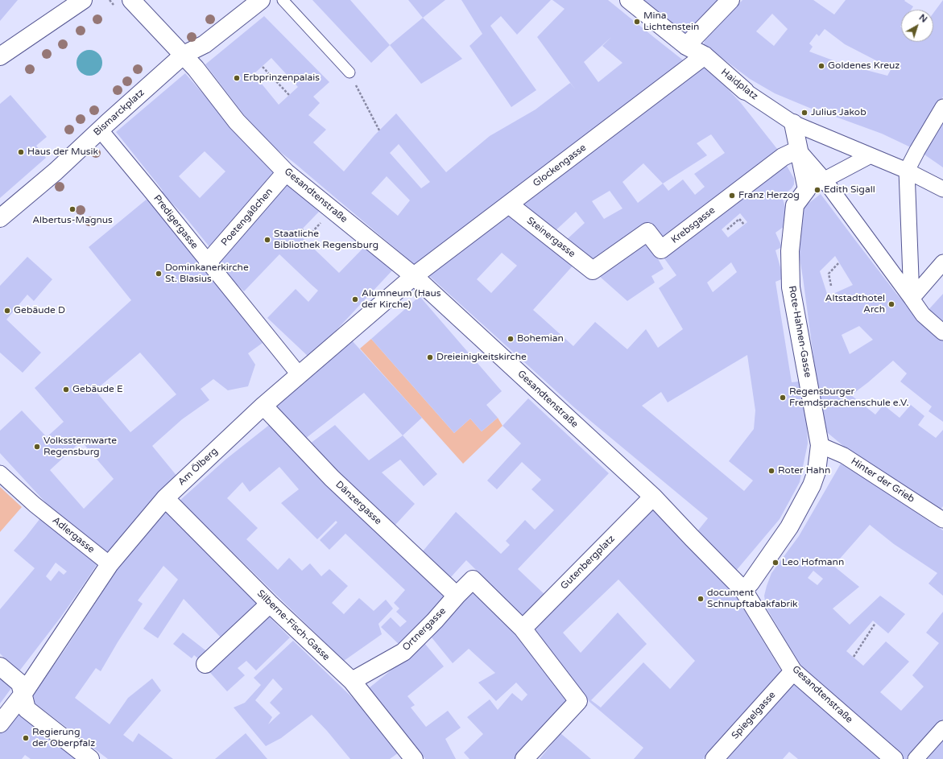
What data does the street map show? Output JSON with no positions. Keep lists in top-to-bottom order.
{
  "streets": {
    "street": [
      "Haidplatz",
      "Bismarckplatz",
      "Glockengasse",
      "Gesandtenstraße",
      "Poetengäßchen",
      "Predigergasse",
      "Krebsgasse",
      "Steinergasse",
      "Rote-Hahnen-Gasse",
      "Am Ölberg",
      "Hinter der Grieb",
      "Dänzergasse",
      "Adlergasse",
      "Gutenbergplatz",
      "Silberne-Fisch-Gasse",
      "Ortnergasse",
      "Spiegelgasse"
    ]
  },
  "crossings": [
    ["Haidplatz", "Glockengasse"],
    ["Bismarckplatz", "Gesandtenstraße"],
    ["Bismarckplatz", "Predigergasse"],
    ["Glockengasse", "Gesandtenstraße"],
    ["Glockengasse", "Steinergasse"],
    ["Glockengasse", "Am Ölberg"],
    ["Gesandtenstraße", "Poetengäßchen"],
    ["Gesandtenstraße", "Rote-Hahnen-Gasse"],
    ["Gesandtenstraße", "Am Ölberg"],
    ["Gesandtenstraße", "Gutenbergplatz"],
    ["Gesandtenstraße", "Spiegelgasse"],
    ["Poetengäßchen", "Predigergasse"],
    ["Predigergasse", "Am Ölberg"],
    ["Krebsgasse", "Steinergasse"],
    ["Rote-Hahnen-Gasse", "Hinter der Grieb"],
    ["Am Ölberg", "Dänzergasse"],
    ["Am Ölberg", "Adlergasse"],
    ["Am Ölberg", "Silberne-Fisch-Gasse"],
    ["Dänzergasse", "Ortnergasse"],
    ["Gutenbergplatz", "Ortnergasse"],
    ["Silberne-Fisch-Gasse", "Ortnergasse"]
  ],
  "places": [
    "Mina Lichtenstein",
    "Goldenes Kreuz",
    "Erbprinzenpalais",
    "Julius Jakob",
    "Haus der Musik",
    "Edith Sigall",
    "Franz Herzog",
    "Albertus-Magnus",
    "Staatliche Bibliothek Regensburg",
    "Dominkanerkirche St. Blasius",
    "Alumneum (Haus der Kirche)",
    "Altstadthotel Arch",
    "Gebäude D",
    "Bohemian",
    "Dreieinigkeitskirche",
    "Gebäude E",
    "Regensburger Fremdsprachenschule e.V.",
    "Volkssternwarte Regensburg",
    "Roter Hahn",
    "Leo Hofmann",
    "document Schnupftabakfabrik",
    "Regierung der Oberpfalz"
  ],
  "north": "top right"
}
